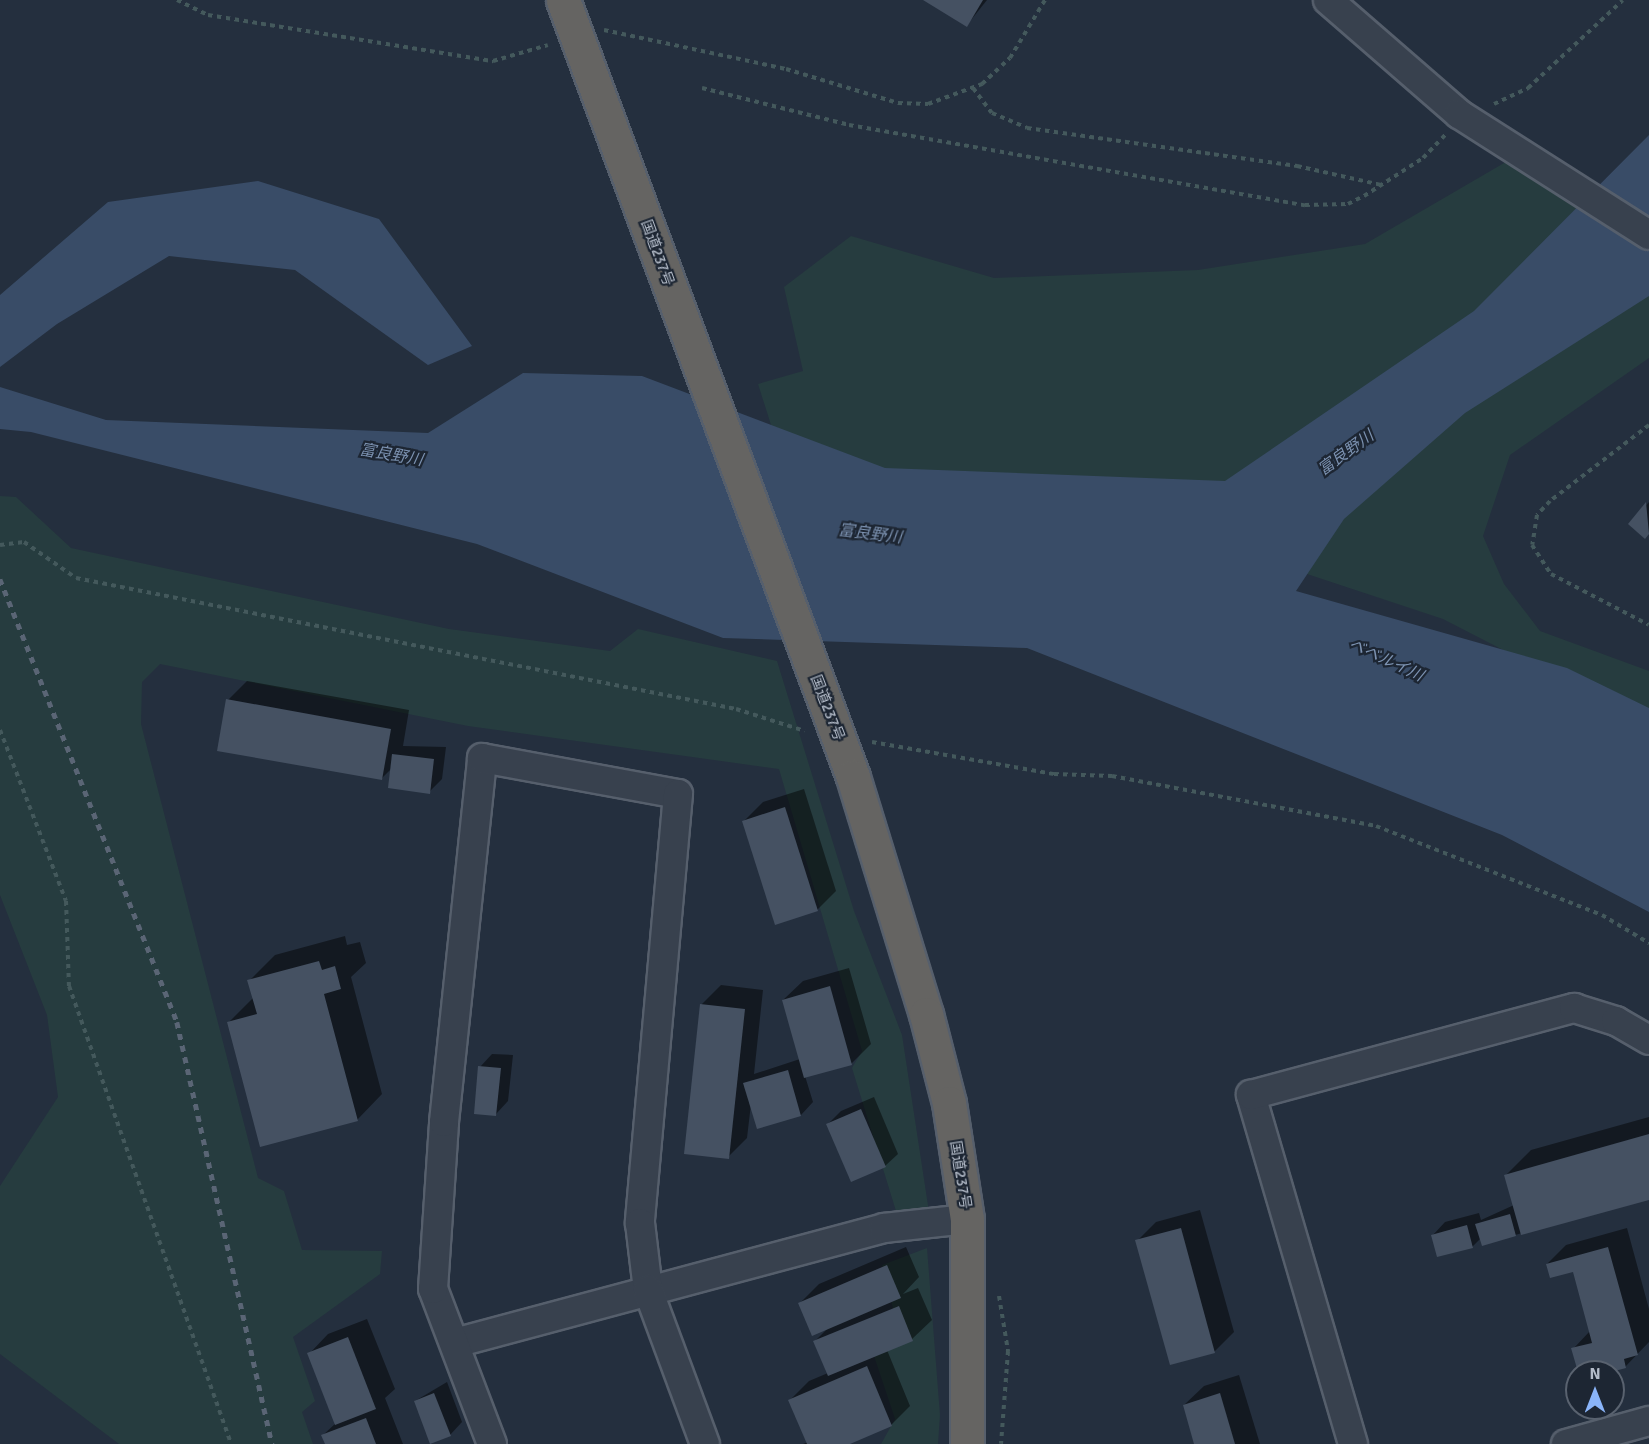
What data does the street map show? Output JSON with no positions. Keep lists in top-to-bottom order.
{
  "streets": {
    "highway": ["国道237号"]
  },
  "water": ["富良野川", "ベベルイ川"],
  "north": "top"
}
